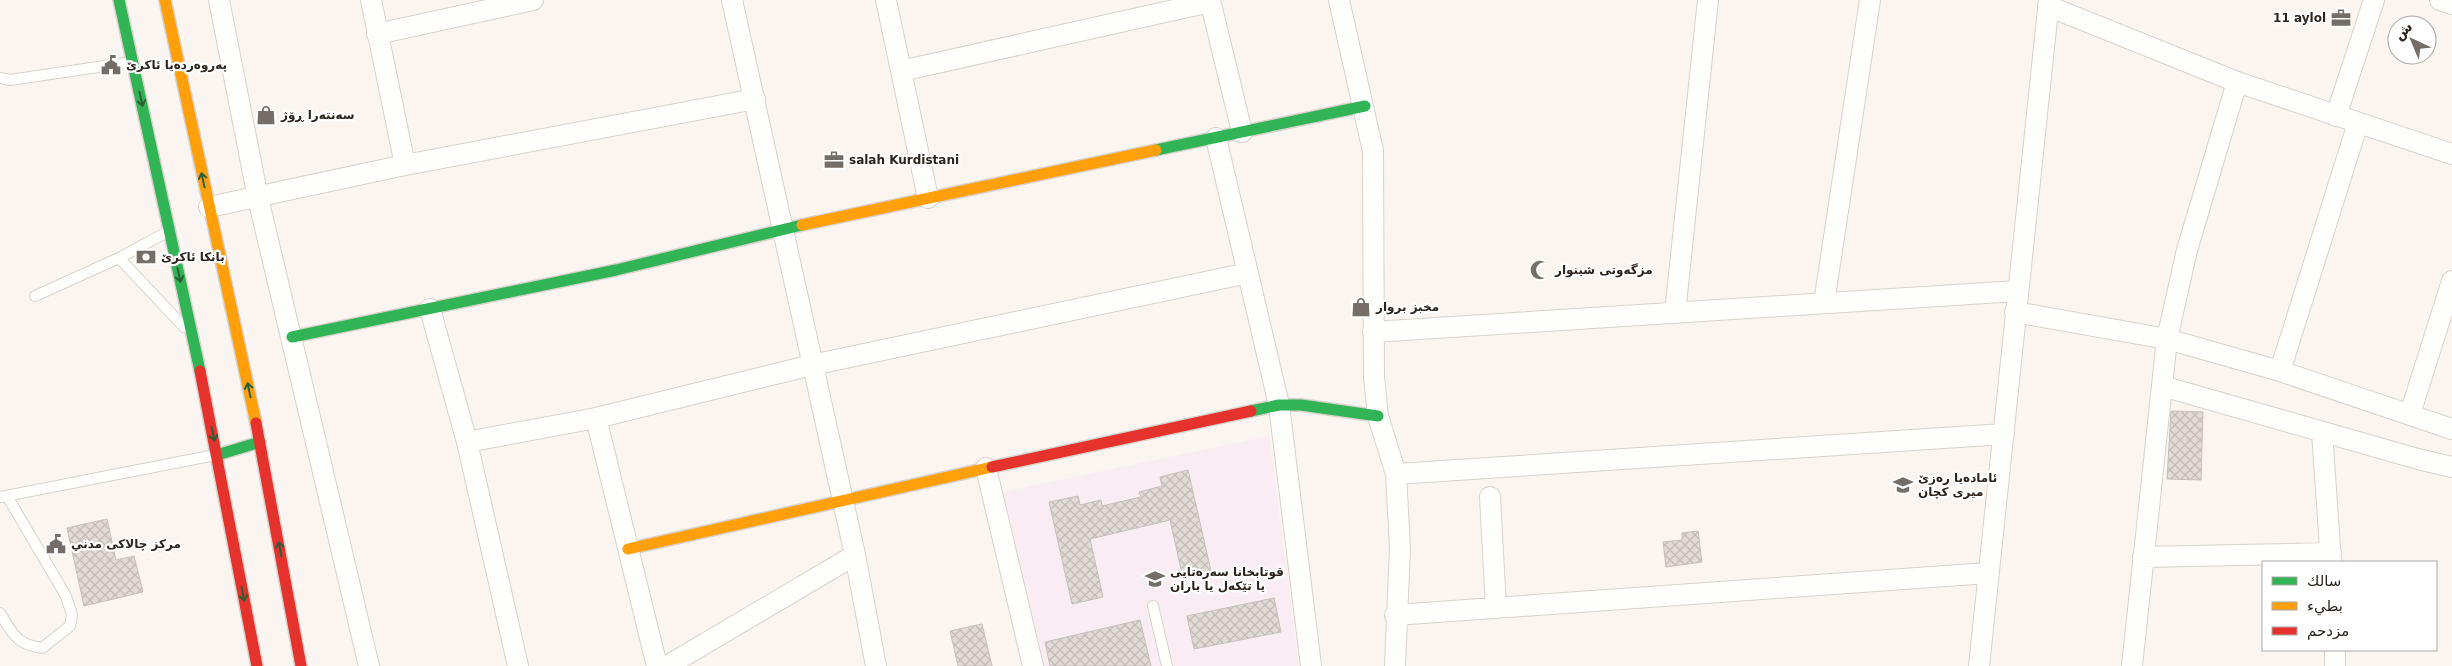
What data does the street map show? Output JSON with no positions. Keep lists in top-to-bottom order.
{
  "places": {
    "office": ["11 aylol", "salah Kurdistani"],
    "public building": ["پەروەردەیا ئاكرێ", "مركز چالاکى مدني"],
    "shop": ["سەنتەرا ڕۆژ", "مخبز بروار"],
    "bank": ["بانکا ئاکرێ"],
    "mosque": ["مزگەوتی شينوار"],
    "school or university": ["ئامادەيا رەزێ ميرى كچان", "قوتابخانا سەرەتایی یا تێکەل یا باران"]
  },
  "legend": ["سالك", "بطيء", "مزدحم"],
  "north": "top left"
}
